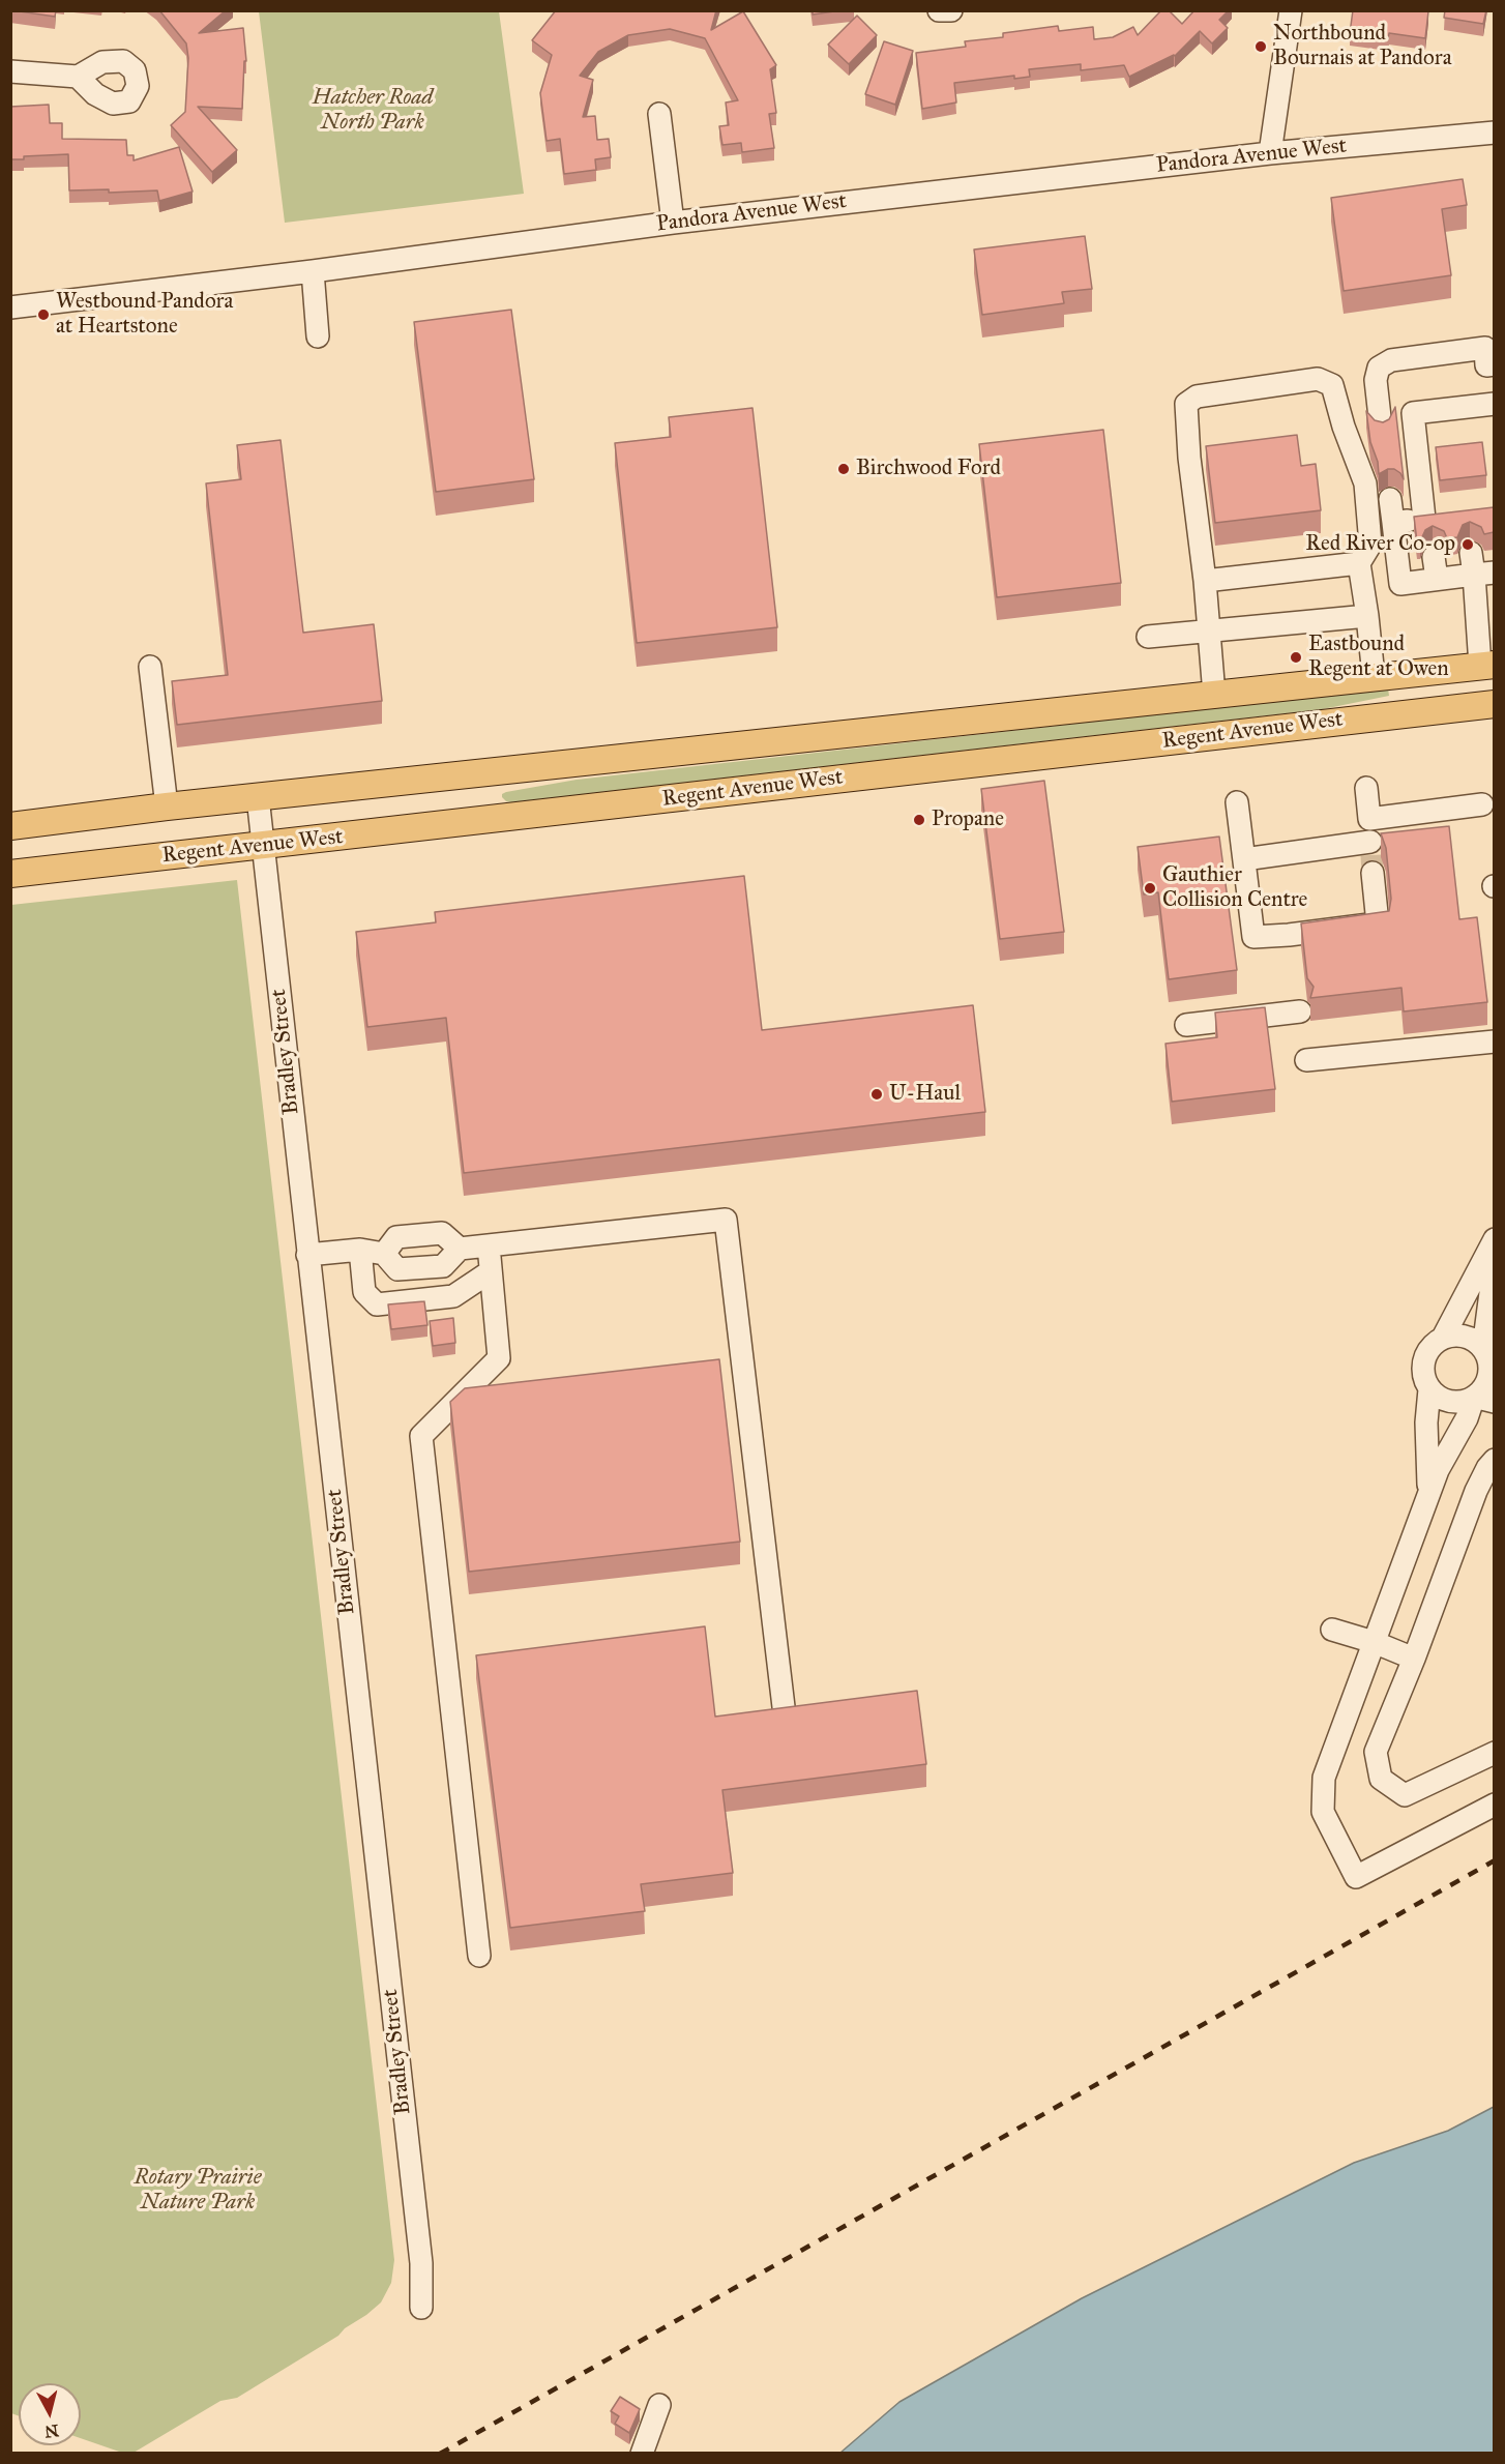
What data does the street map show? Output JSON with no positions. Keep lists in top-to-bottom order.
{
  "streets": {
    "main road": ["Regent Avenue West"],
    "street": ["Pandora Avenue West", "Bradley Street"]
  },
  "crossings": [
    ["Regent Avenue West", "Bradley Street"]
  ],
  "parks": ["Hatcher Road North Park", "Rotary Prairie Nature Park"],
  "places": [
    "Northbound Bournais at Pandora",
    "Westbound Pandora at Heartstone",
    "Birchwood Ford",
    "Red River Co-op",
    "Eastbound Regent at Owen",
    "Propane",
    "Gauthier Collision Centre",
    "U-Haul"
  ],
  "north": "bottom"
}
